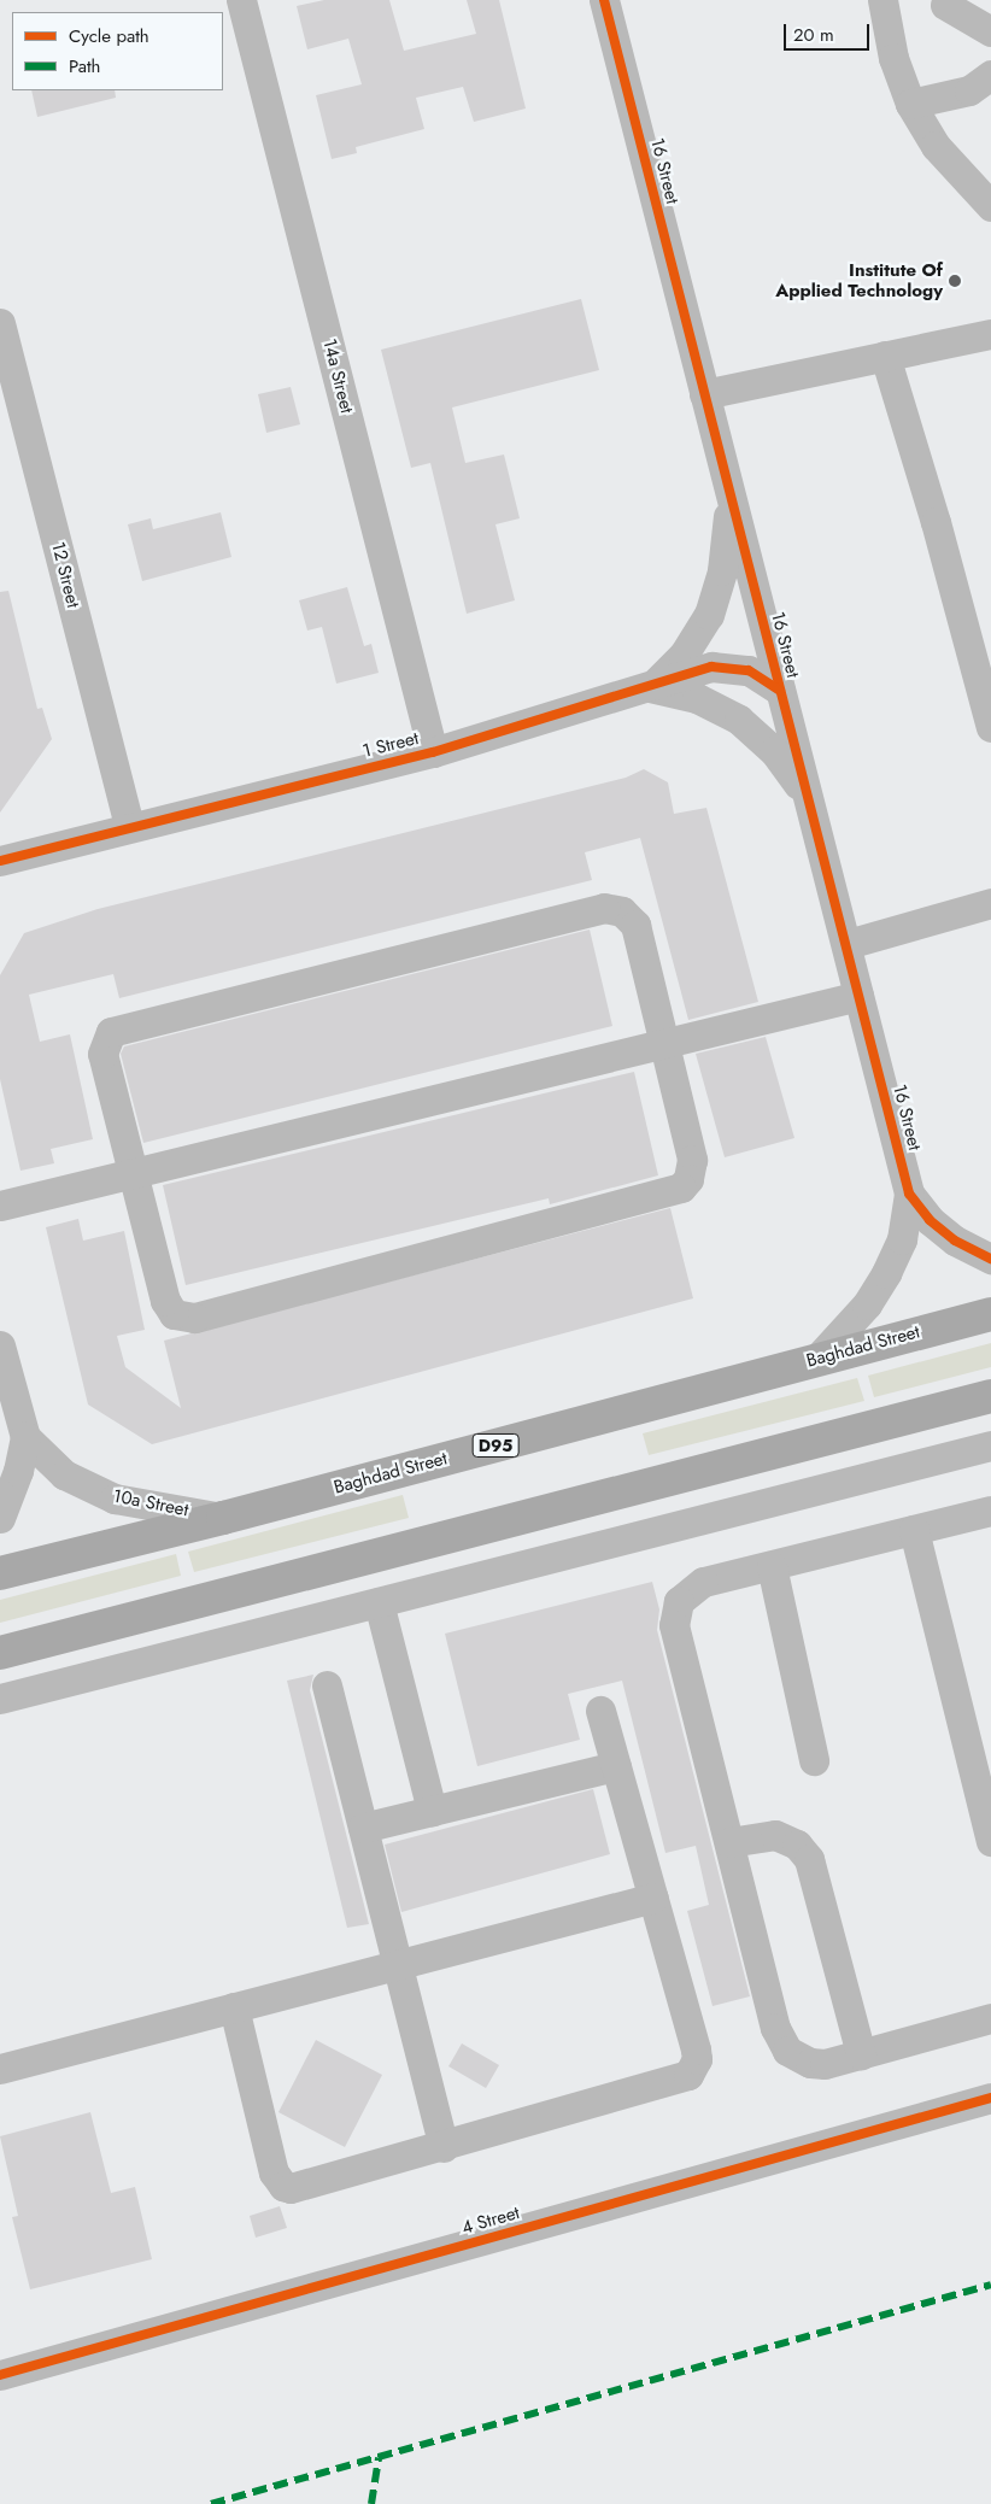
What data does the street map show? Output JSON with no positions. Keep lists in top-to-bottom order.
{
  "streets": {
    "main road": ["Baghdad Street", "D95"],
    "street": [
      "16 Street",
      "14a Street",
      "12 Street",
      "1 Street",
      "10a Street",
      "4 Street"
    ]
  },
  "crossings": [
    ["16 Street", "1 Street"],
    ["16 Street", "Baghdad Street"],
    ["14a Street", "1 Street"],
    ["12 Street", "1 Street"],
    ["Baghdad Street", "10a Street"]
  ],
  "places": ["Institute Of Applied Technology"],
  "legend": ["Cycle path", "Path"],
  "scale_bar": "20 m"
}
